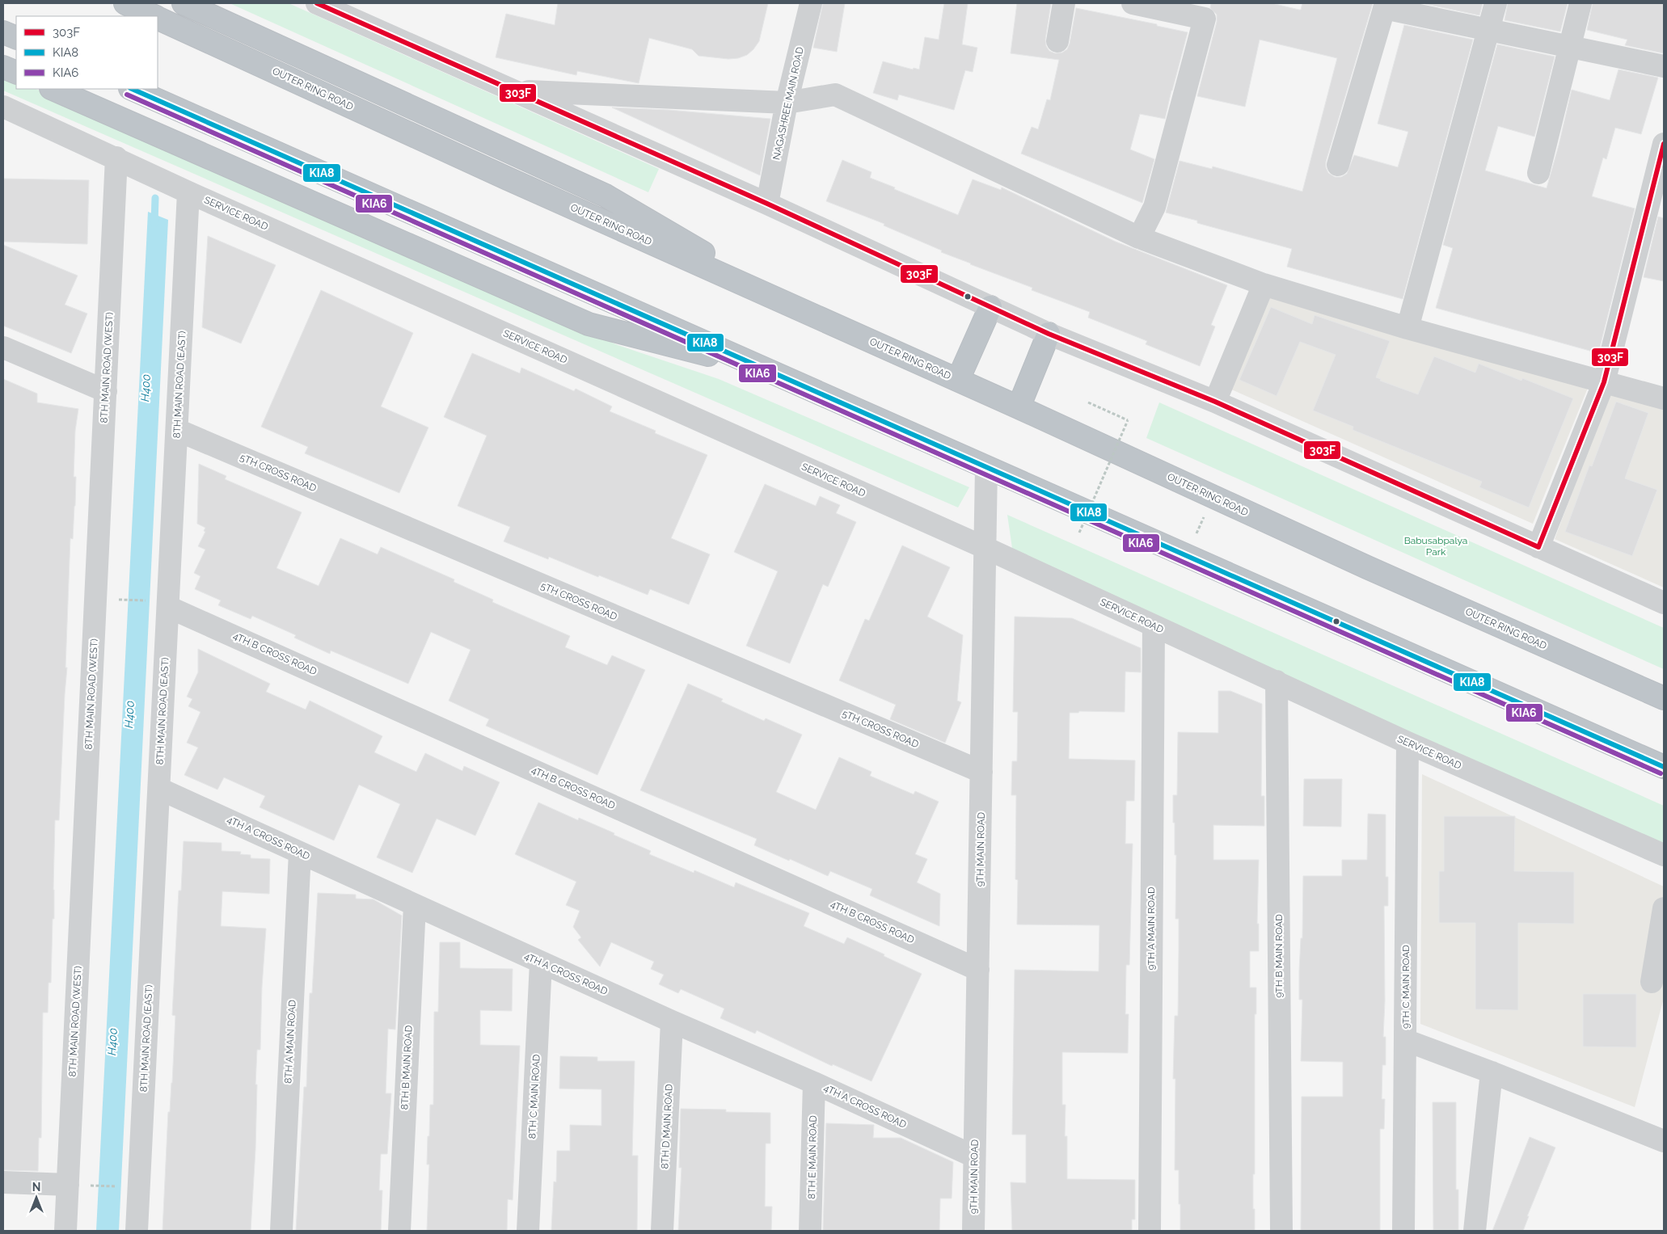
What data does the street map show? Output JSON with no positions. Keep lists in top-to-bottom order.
{
  "streets": {
    "highway": ["OUTER RING ROAD"],
    "street": [
      "NAGASHREE MAIN ROAD",
      "SERVICE ROAD",
      "8TH MAIN ROAD (WEST)",
      "8TH MAIN ROAD (EAST)",
      "5TH CROSS ROAD",
      "4TH B CROSS ROAD",
      "4TH A CROSS ROAD",
      "9TH MAIN ROAD",
      "9TH A MAIN ROAD",
      "9TH B MAIN ROAD",
      "9TH C MAIN ROAD",
      "8TH A MAIN ROAD",
      "8TH B MAIN ROAD",
      "8TH C MAIN ROAD",
      "8TH D MAIN ROAD",
      "8TH E MAIN ROAD"
    ]
  },
  "crossings": [
    ["SERVICE ROAD", "8TH MAIN ROAD (WEST)"],
    ["SERVICE ROAD", "8TH MAIN ROAD (EAST)"],
    ["SERVICE ROAD", "9TH MAIN ROAD"],
    ["SERVICE ROAD", "9TH A MAIN ROAD"],
    ["SERVICE ROAD", "9TH B MAIN ROAD"],
    ["SERVICE ROAD", "9TH C MAIN ROAD"],
    ["8TH MAIN ROAD (EAST)", "5TH CROSS ROAD"],
    ["8TH MAIN ROAD (EAST)", "4TH B CROSS ROAD"],
    ["8TH MAIN ROAD (EAST)", "4TH A CROSS ROAD"],
    ["5TH CROSS ROAD", "9TH MAIN ROAD"],
    ["4TH B CROSS ROAD", "9TH MAIN ROAD"],
    ["4TH A CROSS ROAD", "9TH MAIN ROAD"],
    ["4TH A CROSS ROAD", "8TH A MAIN ROAD"],
    ["4TH A CROSS ROAD", "8TH B MAIN ROAD"],
    ["4TH A CROSS ROAD", "8TH C MAIN ROAD"],
    ["4TH A CROSS ROAD", "8TH D MAIN ROAD"],
    ["4TH A CROSS ROAD", "8TH E MAIN ROAD"]
  ],
  "water": ["H400"],
  "parks": ["Babusabpalya Park"],
  "lines": ["transit line 303F", "transit line KIA8", "transit line KIA6"],
  "legend": ["303F", "KIA8", "KIA6"],
  "north": "top"
}
